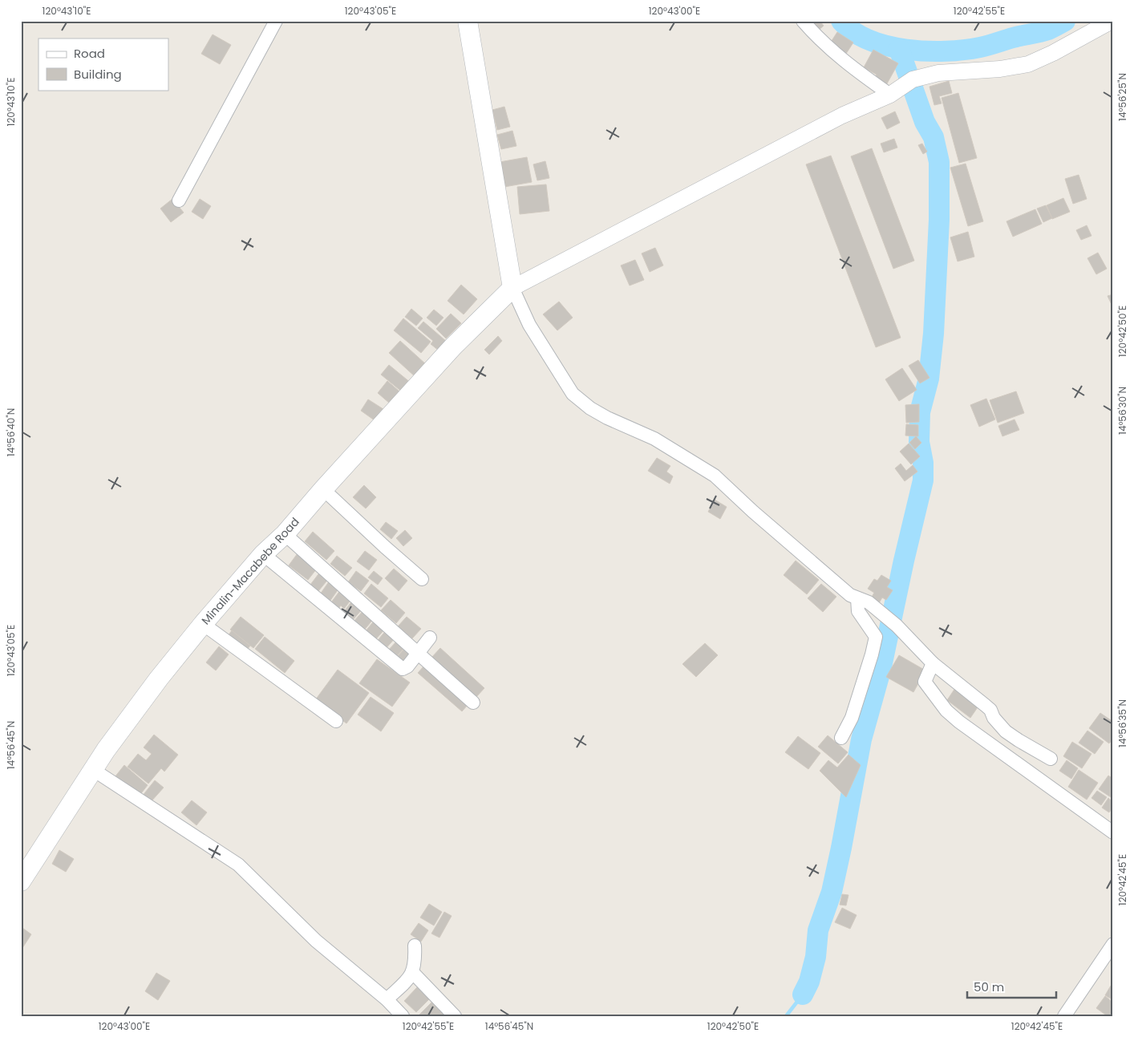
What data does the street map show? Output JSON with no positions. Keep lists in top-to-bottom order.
{
  "streets": {
    "main road": ["Minalin-Macabebe Road"]
  },
  "legend": ["Road", "Building"],
  "scale_bar": "50 m",
  "coordinates": [
    "120°43'10\"E",
    "120°43'05\"E",
    "120°43'00\"E",
    "120°42'55\"E",
    "14°56'25\"N",
    "120°42'50\"E",
    "14°56'30\"N",
    "14°56'40\"N",
    "14°56'35\"N",
    "14°56'45\"N",
    "120°42'45\"E"
  ]
}
